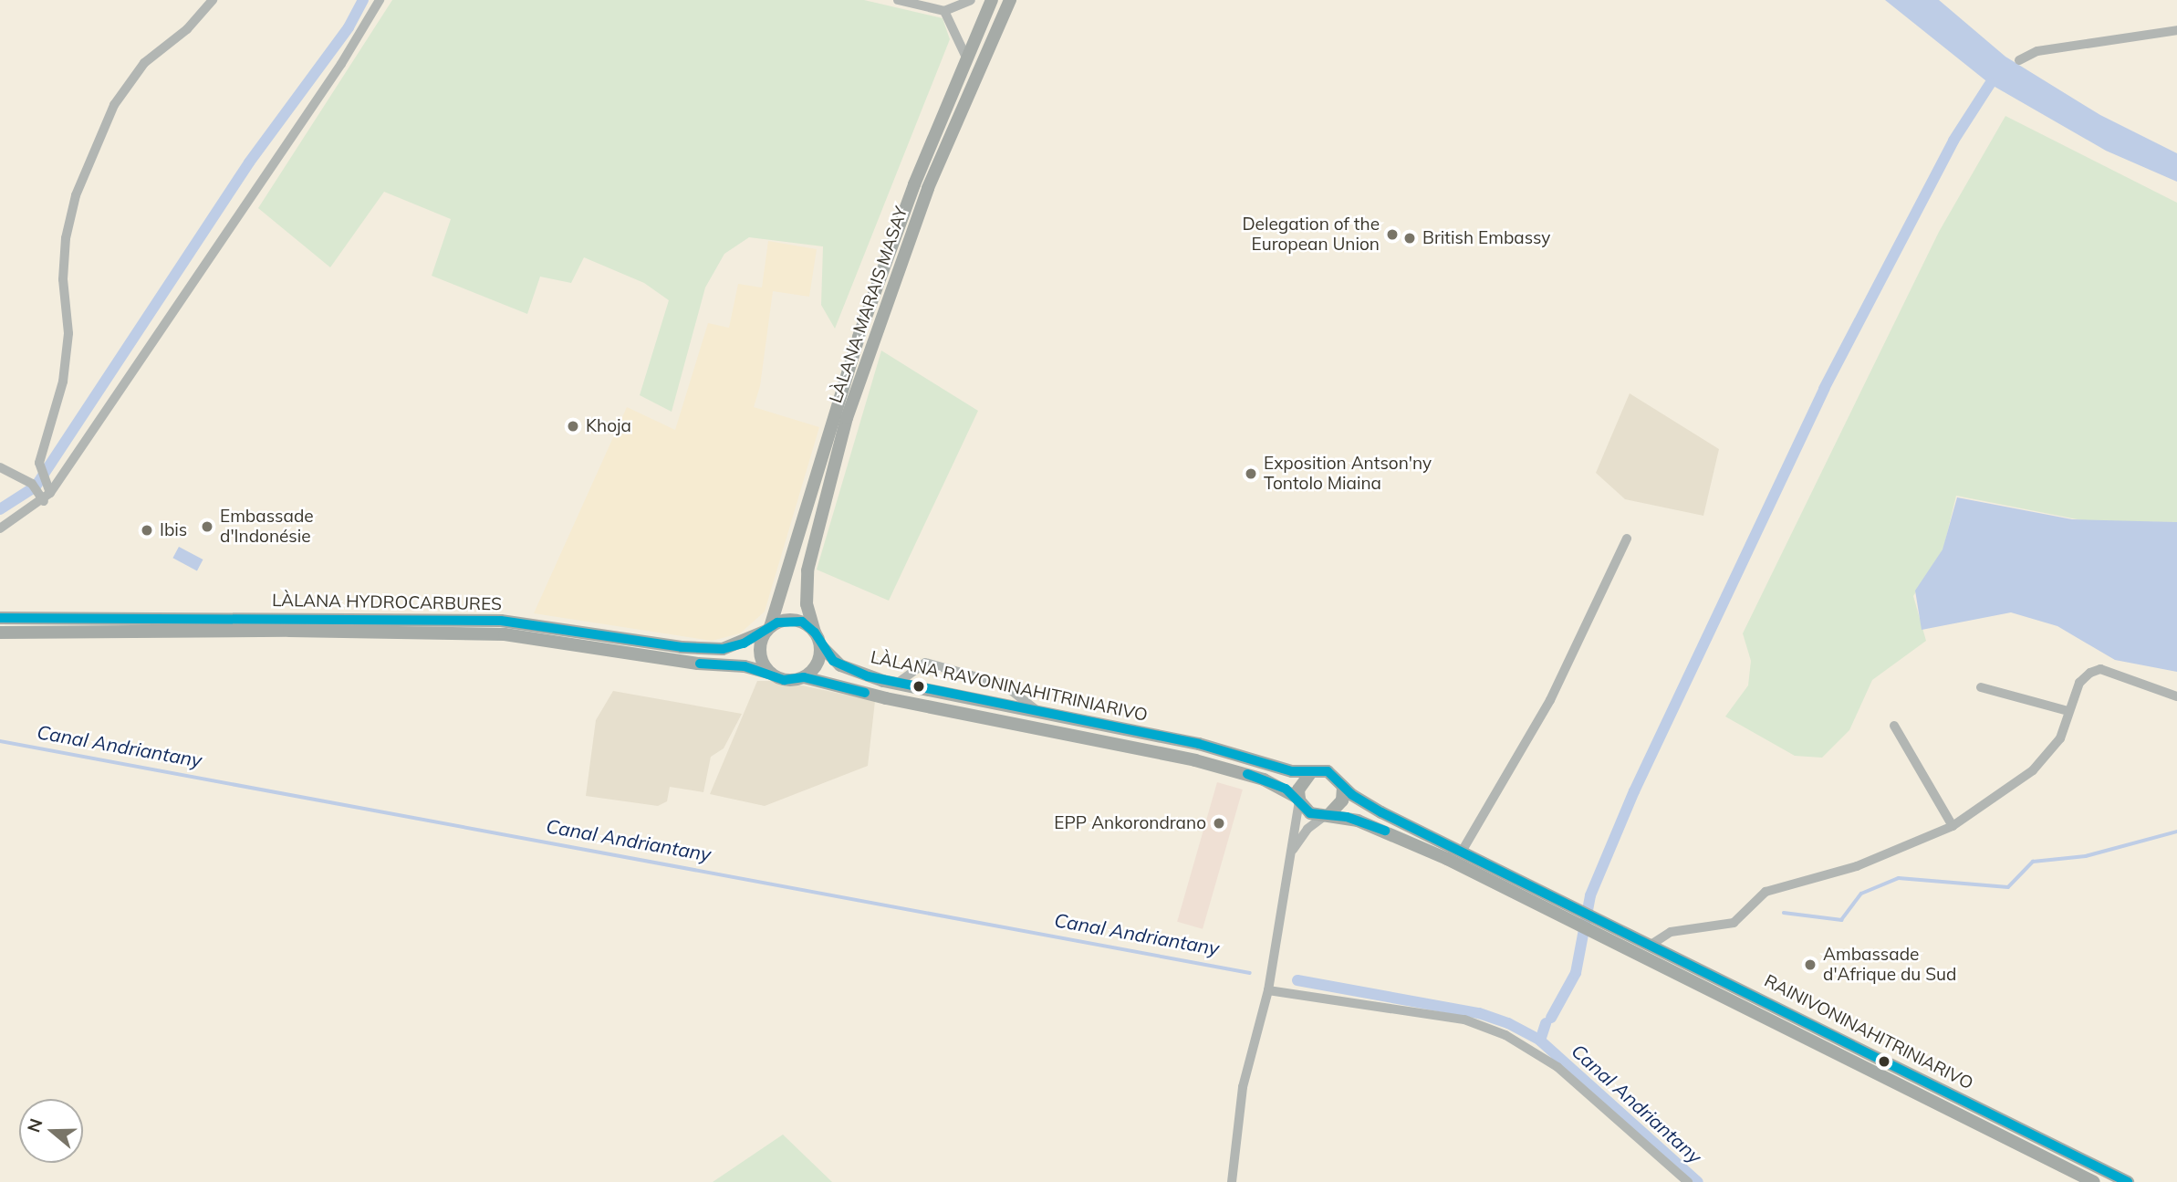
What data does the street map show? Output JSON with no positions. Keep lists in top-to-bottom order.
{
  "streets": {
    "main road": [
      "LÀLANA MARAIS MASAY",
      "LÀLANA HYDROCARBURES",
      "LÀLANA RAVONINAHITRINIARIVO",
      "RAINIVONINAHITRINIARIVO"
    ]
  },
  "crossings": [
    ["LÀLANA MARAIS MASAY", "LÀLANA HYDROCARBURES"],
    ["LÀLANA MARAIS MASAY", "LÀLANA RAVONINAHITRINIARIVO"],
    ["LÀLANA HYDROCARBURES", "LÀLANA RAVONINAHITRINIARIVO"],
    ["LÀLANA RAVONINAHITRINIARIVO", "RAINIVONINAHITRINIARIVO"]
  ],
  "water": ["Canal Andriantany"],
  "places": [
    "Delegation of the European Union",
    "British Embassy",
    "Khoja",
    "Exposition Antson'ny Tontolo Miaina",
    "Embassade d'Indonésie",
    "Ibis",
    "EPP Ankorondrano",
    "Ambassade d'Afrique du Sud"
  ],
  "north": "left"
}
